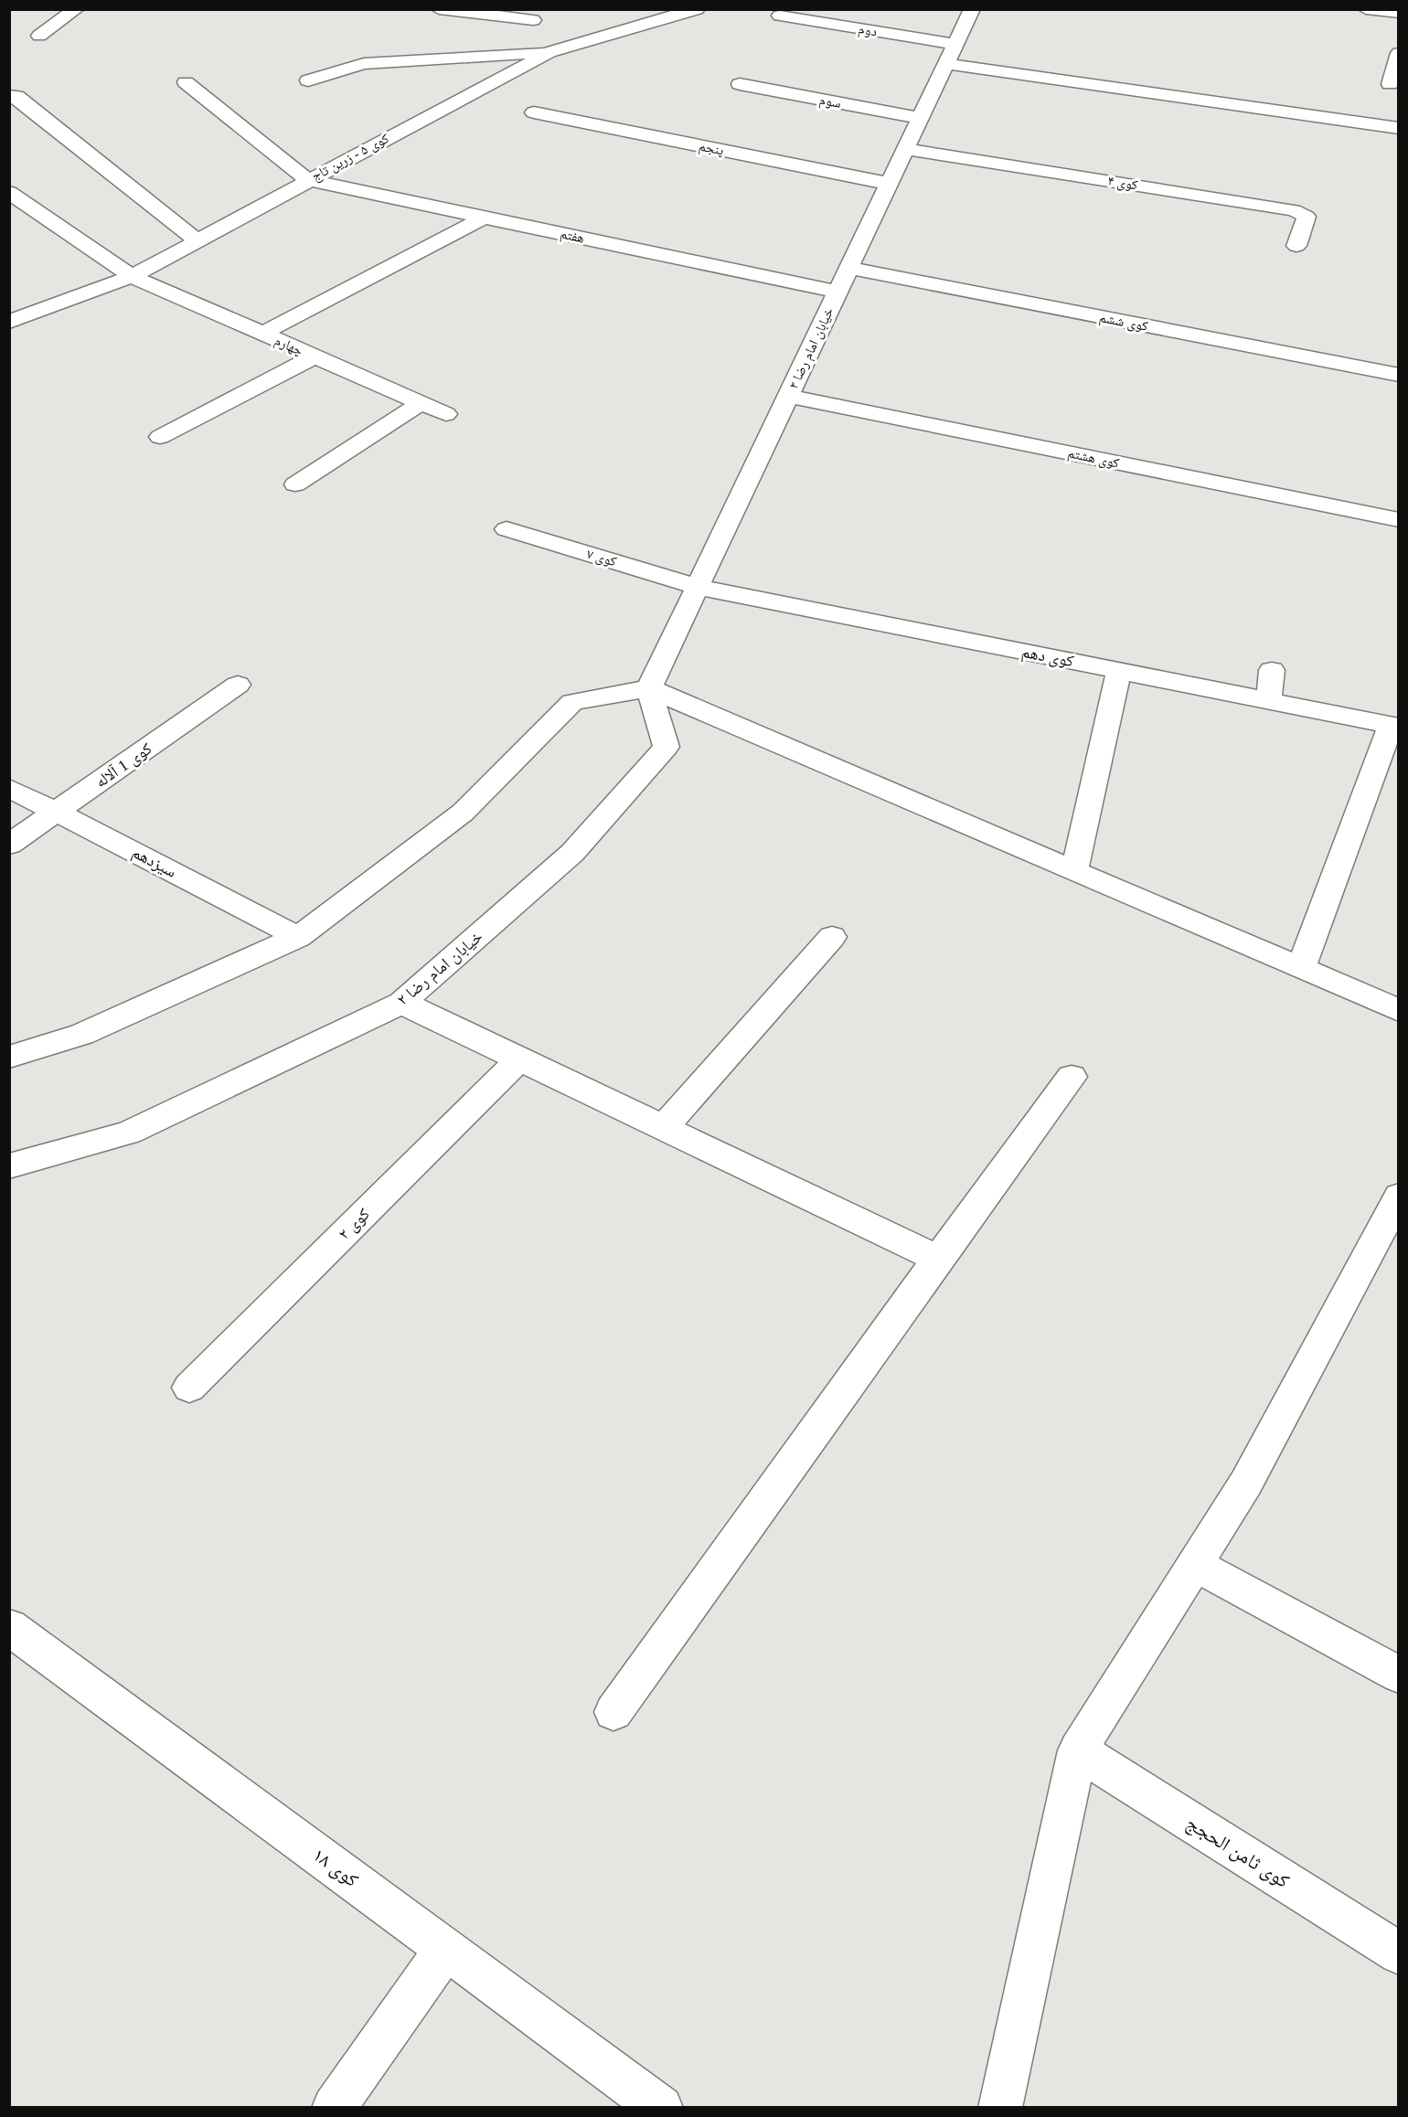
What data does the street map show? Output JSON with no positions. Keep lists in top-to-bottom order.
{
  "streets": {
    "street": [
      "دوم",
      "سوم",
      "پنجم",
      "کوی ۵ - زرین تاج",
      "کوی ۴",
      "هفتم",
      "کوی ششم",
      "چهارم",
      "خیابان امام رضا ۲",
      "کوی هشتم",
      "کوی ۷",
      "کوی دهم",
      "کوی 1 آلاله",
      "سیزدهم",
      "کوی ۲",
      "کوی ثامن الحجج",
      "کوی ۱۸"
    ]
  },
  "crossings": [
    ["دوم", "خیابان امام رضا ۲"],
    ["سوم", "خیابان امام رضا ۲"],
    ["پنجم", "خیابان امام رضا ۲"],
    ["کوی ۵ - زرین تاج", "هفتم"],
    ["کوی ۵ - زرین تاج", "چهارم"],
    ["کوی ۴", "خیابان امام رضا ۲"],
    ["هفتم", "خیابان امام رضا ۲"],
    ["کوی ششم", "خیابان امام رضا ۲"],
    ["خیابان امام رضا ۲", "کوی هشتم"],
    ["خیابان امام رضا ۲", "کوی ۷"],
    ["خیابان امام رضا ۲", "کوی دهم"],
    ["کوی ۷", "کوی دهم"],
    ["کوی 1 آلاله", "سیزدهم"]
  ]
}
